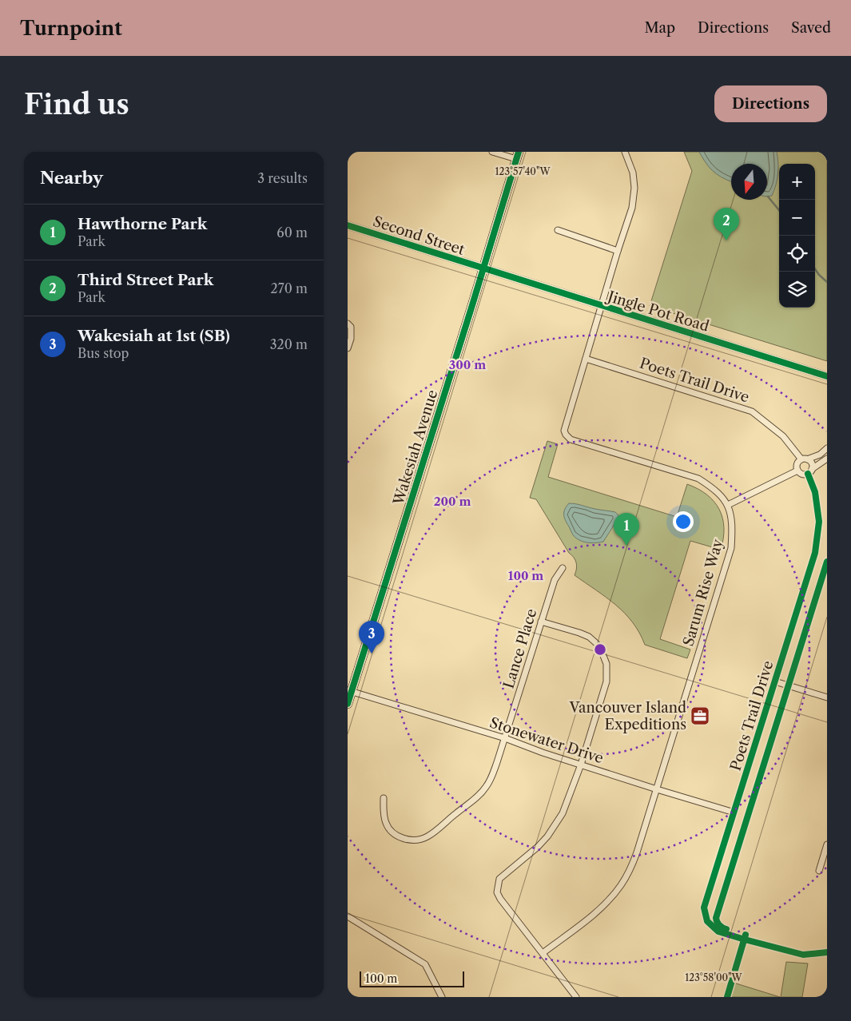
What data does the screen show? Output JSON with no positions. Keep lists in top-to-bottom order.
{
  "streets": {
    "main road": ["Wakesiah Avenue"],
    "street": [
      "Second Street",
      "Jingle Pot Road",
      "Poets Trail Drive",
      "Sarum Rise Way",
      "Lance Place",
      "Stonewater Drive"
    ]
  },
  "crossings": [
    ["Second Street", "Jingle Pot Road"],
    ["Second Street", "Wakesiah Avenue"],
    ["Jingle Pot Road", "Wakesiah Avenue"],
    ["Jingle Pot Road", "Sarum Rise Way"],
    ["Poets Trail Drive", "Sarum Rise Way"],
    ["Poets Trail Drive", "Stonewater Drive"],
    ["Wakesiah Avenue", "Stonewater Drive"],
    ["Sarum Rise Way", "Stonewater Drive"],
    ["Lance Place", "Stonewater Drive"]
  ],
  "places": {
    "office": ["Vancouver Island Expeditions"]
  },
  "scale_bar": "100 m",
  "north": "bottom",
  "page": {
    "header": "Turnpoint",
    "nav": ["Map", "Directions", "Saved"],
    "buttons": "Directions",
    "title": "Find us",
    "heading": ["Nearby", "3 results"],
    "map_buttons": ["+", "−"],
    "list": [
      {
        "mark": "1",
        "name": "Hawthorne Park",
        "note": "Park",
        "value": "60 m"
      },
      {
        "mark": "2",
        "name": "Third Street Park",
        "note": "Park",
        "value": "270 m"
      },
      {
        "mark": "3",
        "name": "Wakesiah at 1st (SB)",
        "note": "Bus stop",
        "value": "320 m"
      }
    ],
    "pins": ["2", "1", "3"],
    "scale": "100 m"
  },
  "coordinates": ["123°57'40\"W", "123°58'00\"W"],
  "rings": ["300 m", "200 m", "100 m"]
}
